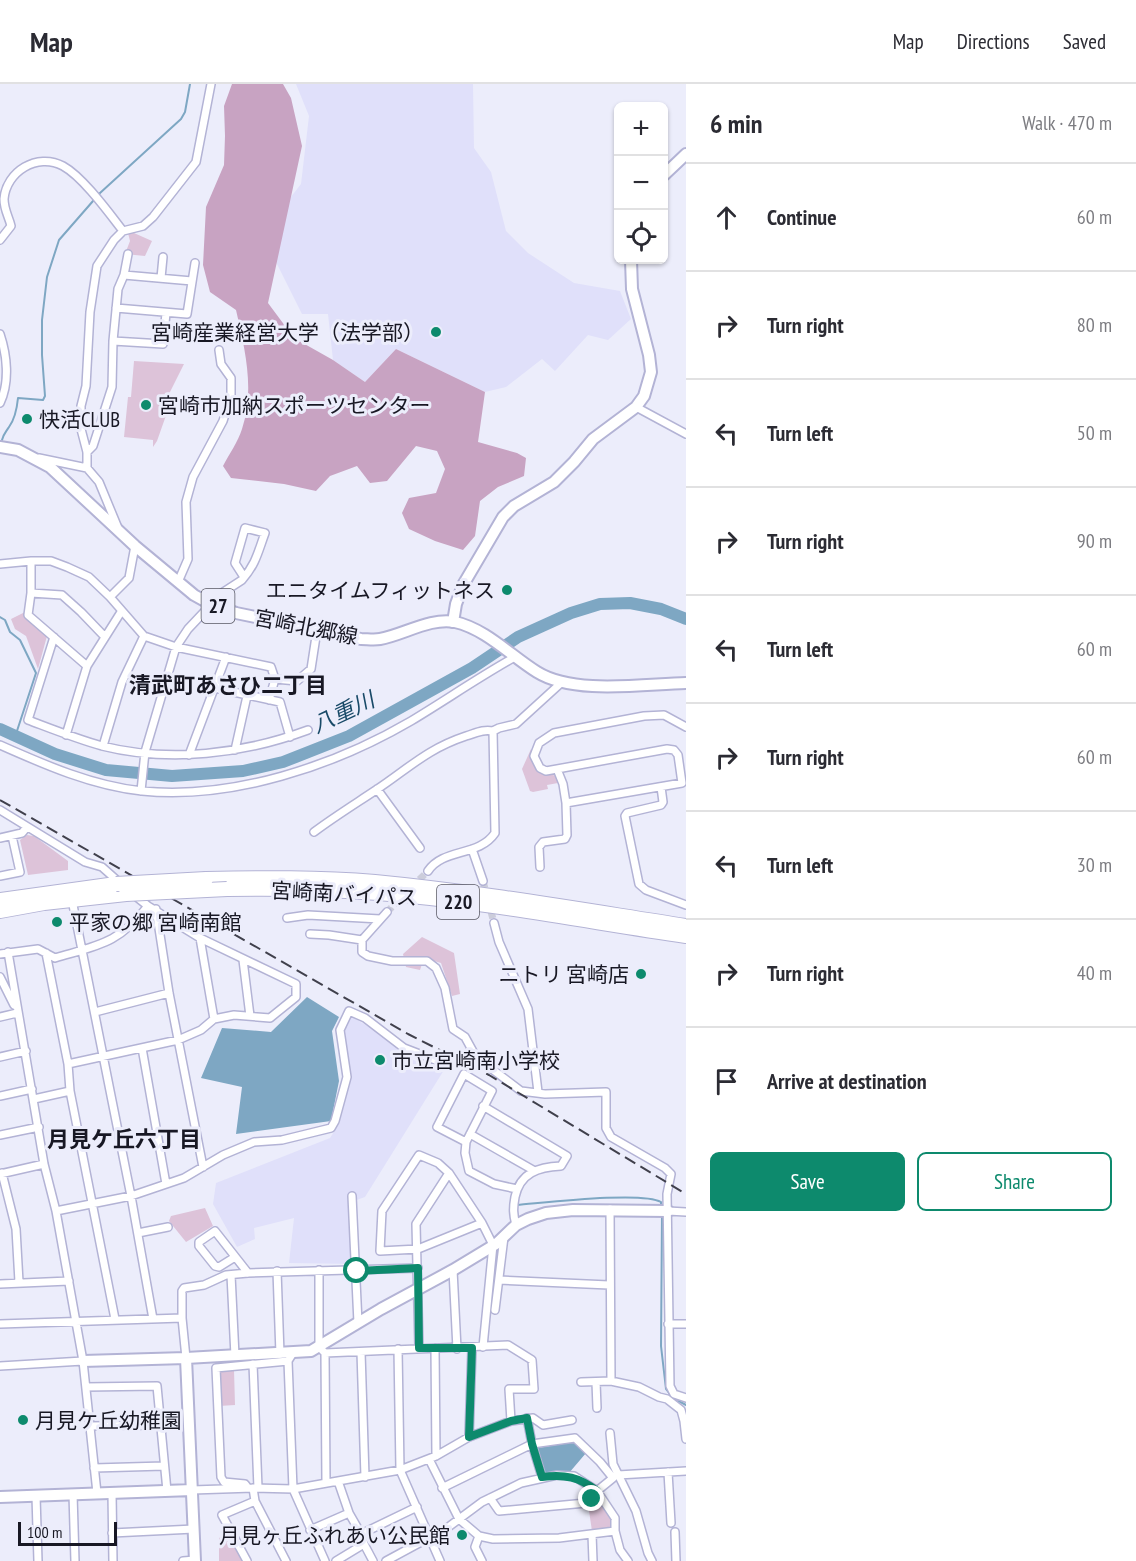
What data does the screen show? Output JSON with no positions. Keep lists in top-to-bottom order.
{
  "streets": {
    "highway": ["宮崎南バイパス", "220"],
    "street": ["27", "宮崎北郷線"]
  },
  "districts": ["清武町あさひ二丁目", "月見ケ丘六丁目"],
  "water": ["八重川"],
  "places": [
    "宮崎産業経営大学（法学部）",
    "宮崎市加納スポーツセンター",
    "快活CLUB",
    "エニタイムフィットネス",
    "平家の郷 宮崎南館",
    "ニトリ 宮崎店",
    "市立宮崎南小学校",
    "月見ケ丘幼稚園",
    "月見ヶ丘ふれあい公民館"
  ],
  "scale_bar": "100 m",
  "page": {
    "header": "Map",
    "nav": ["Map", "Directions", "Saved"],
    "heading": ["6 min", "Walk · 470 m"],
    "map_buttons": ["+", "−"],
    "list": [
      ["Continue", "60 m"],
      ["Turn right", "80 m"],
      ["Turn left", "50 m"],
      ["Turn right", "90 m"],
      ["Turn left", "60 m"],
      ["Turn right", "60 m"],
      ["Turn left", "30 m"],
      ["Turn right", "40 m"],
      "Arrive at destination"
    ],
    "buttons": ["Save", "Share"],
    "scale": "100 m"
  }
}
